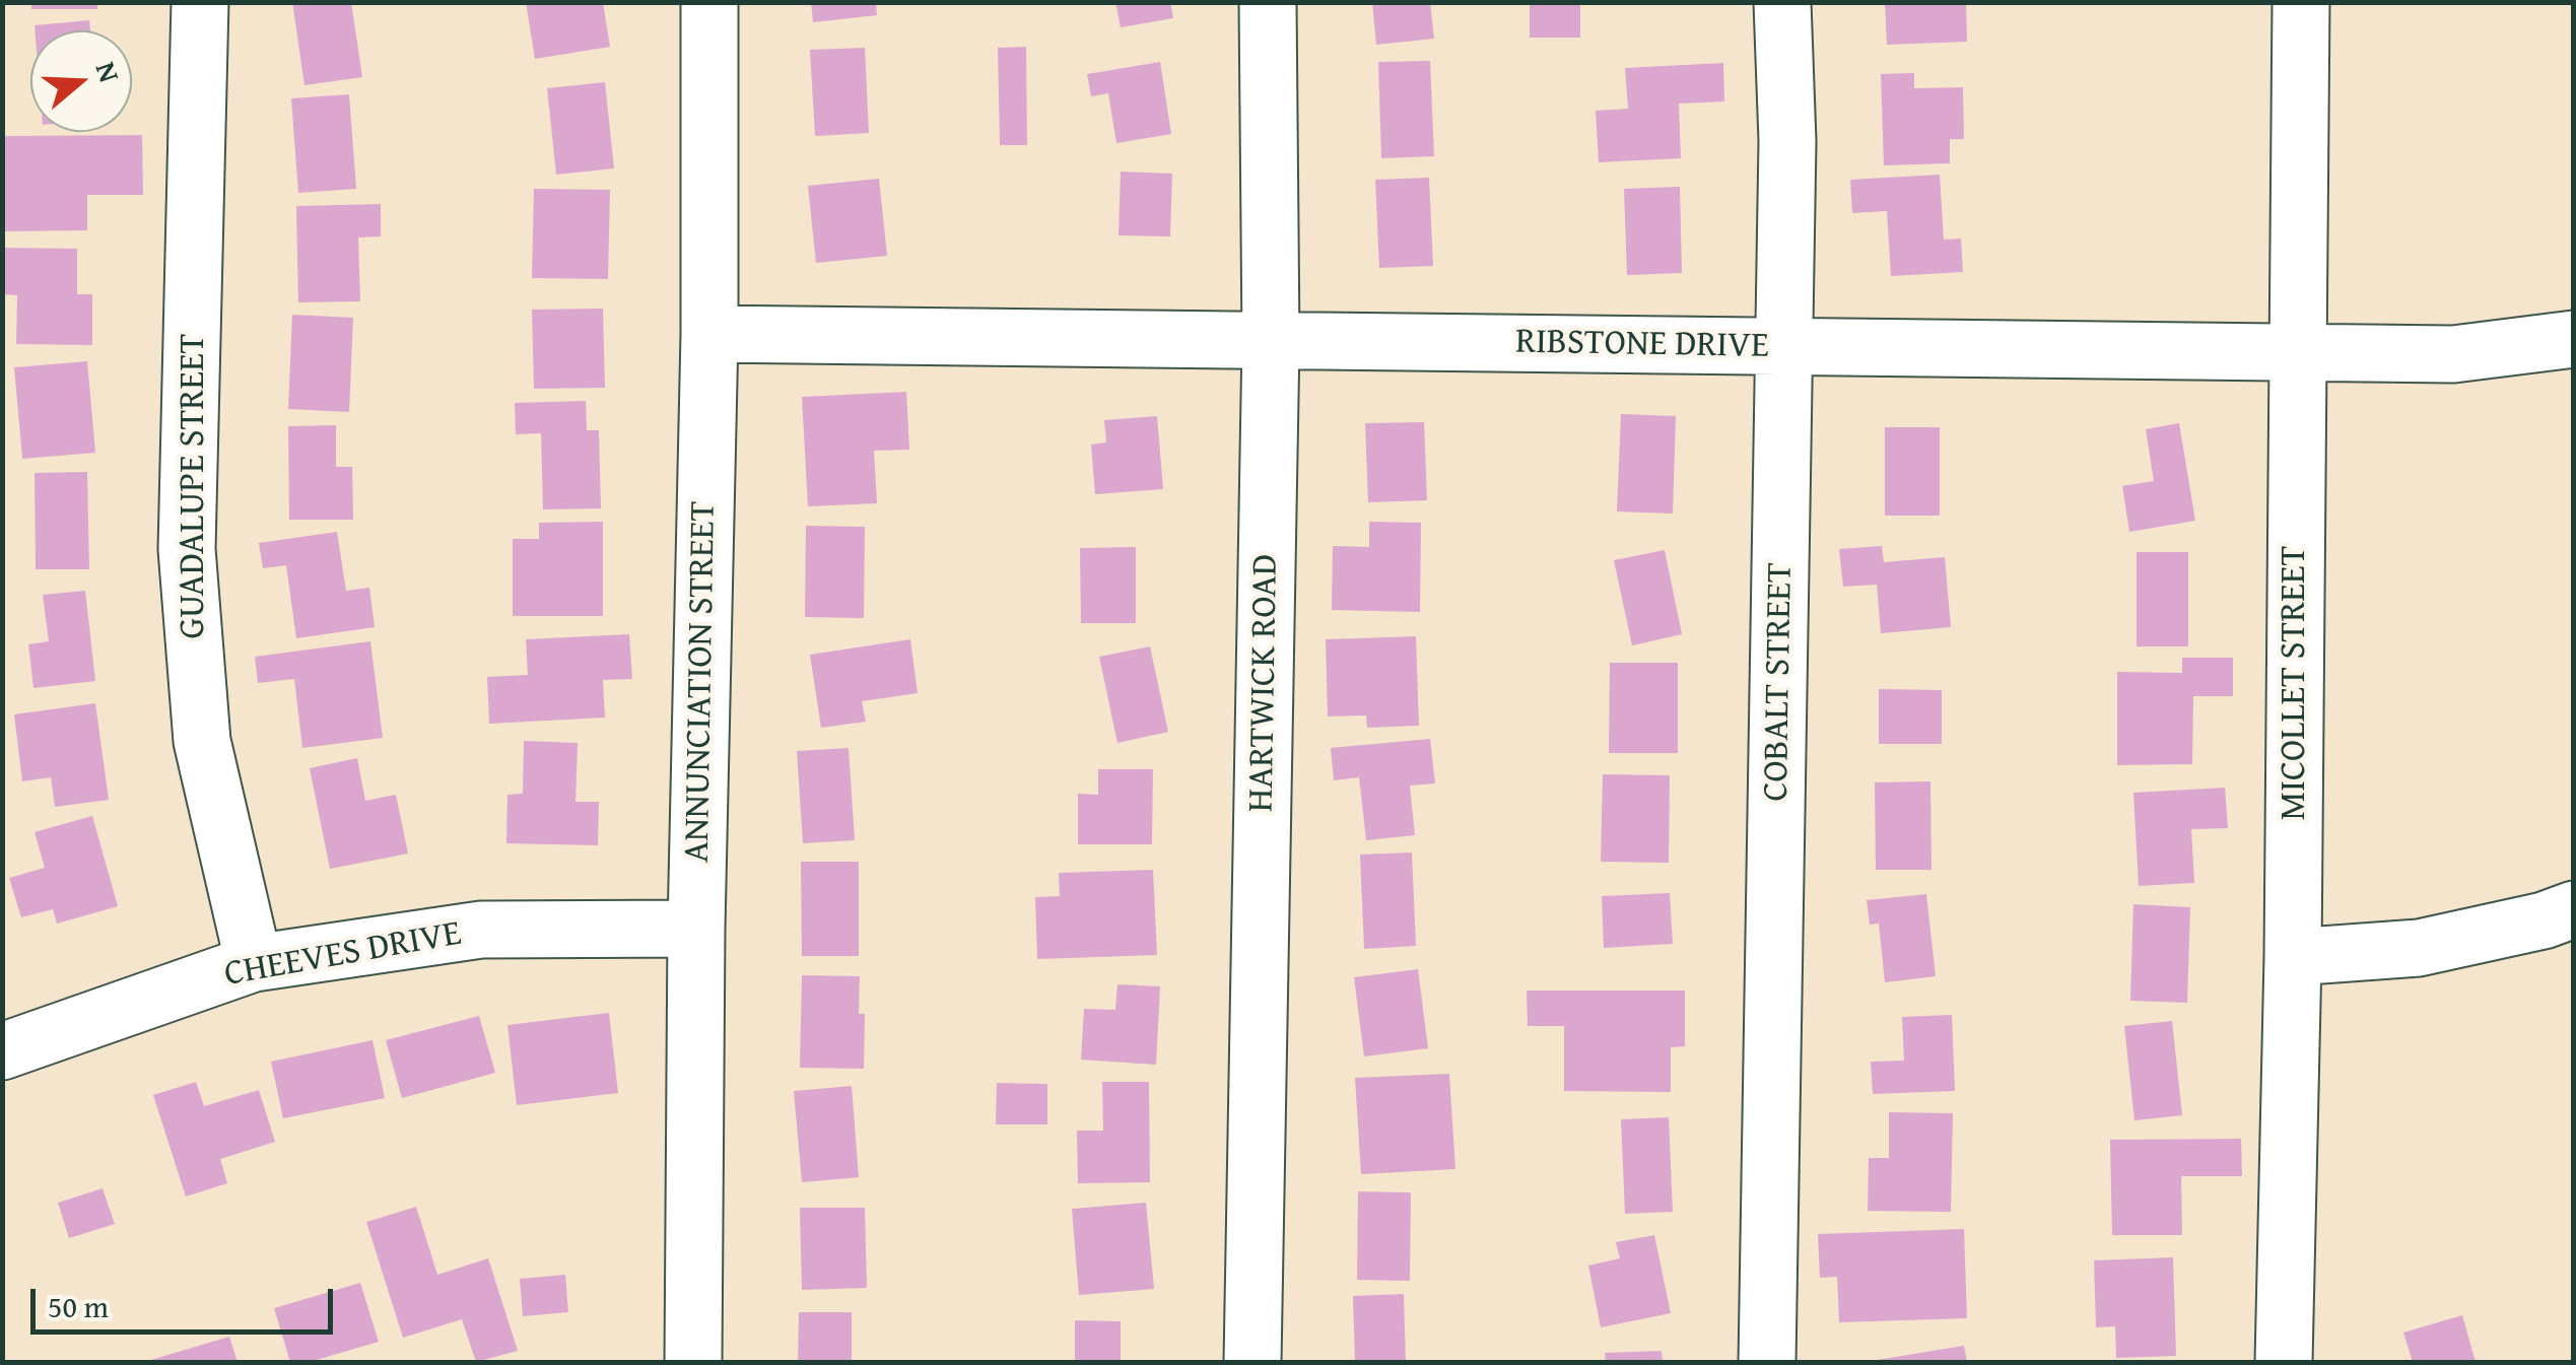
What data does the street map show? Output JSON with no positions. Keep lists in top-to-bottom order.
{
  "streets": {
    "street": [
      "RIBSTONE DRIVE",
      "GUADALUPE STREET",
      "ANNUNCIATION STREET",
      "COBALT STREET",
      "HARTWICK ROAD",
      "MICOLLET STREET",
      "CHEEVES DRIVE"
    ]
  },
  "crossings": [
    ["RIBSTONE DRIVE", "ANNUNCIATION STREET"],
    ["RIBSTONE DRIVE", "COBALT STREET"],
    ["RIBSTONE DRIVE", "HARTWICK ROAD"],
    ["RIBSTONE DRIVE", "MICOLLET STREET"],
    ["GUADALUPE STREET", "CHEEVES DRIVE"],
    ["ANNUNCIATION STREET", "CHEEVES DRIVE"]
  ],
  "scale_bar": "50 m",
  "north": "right"
}
